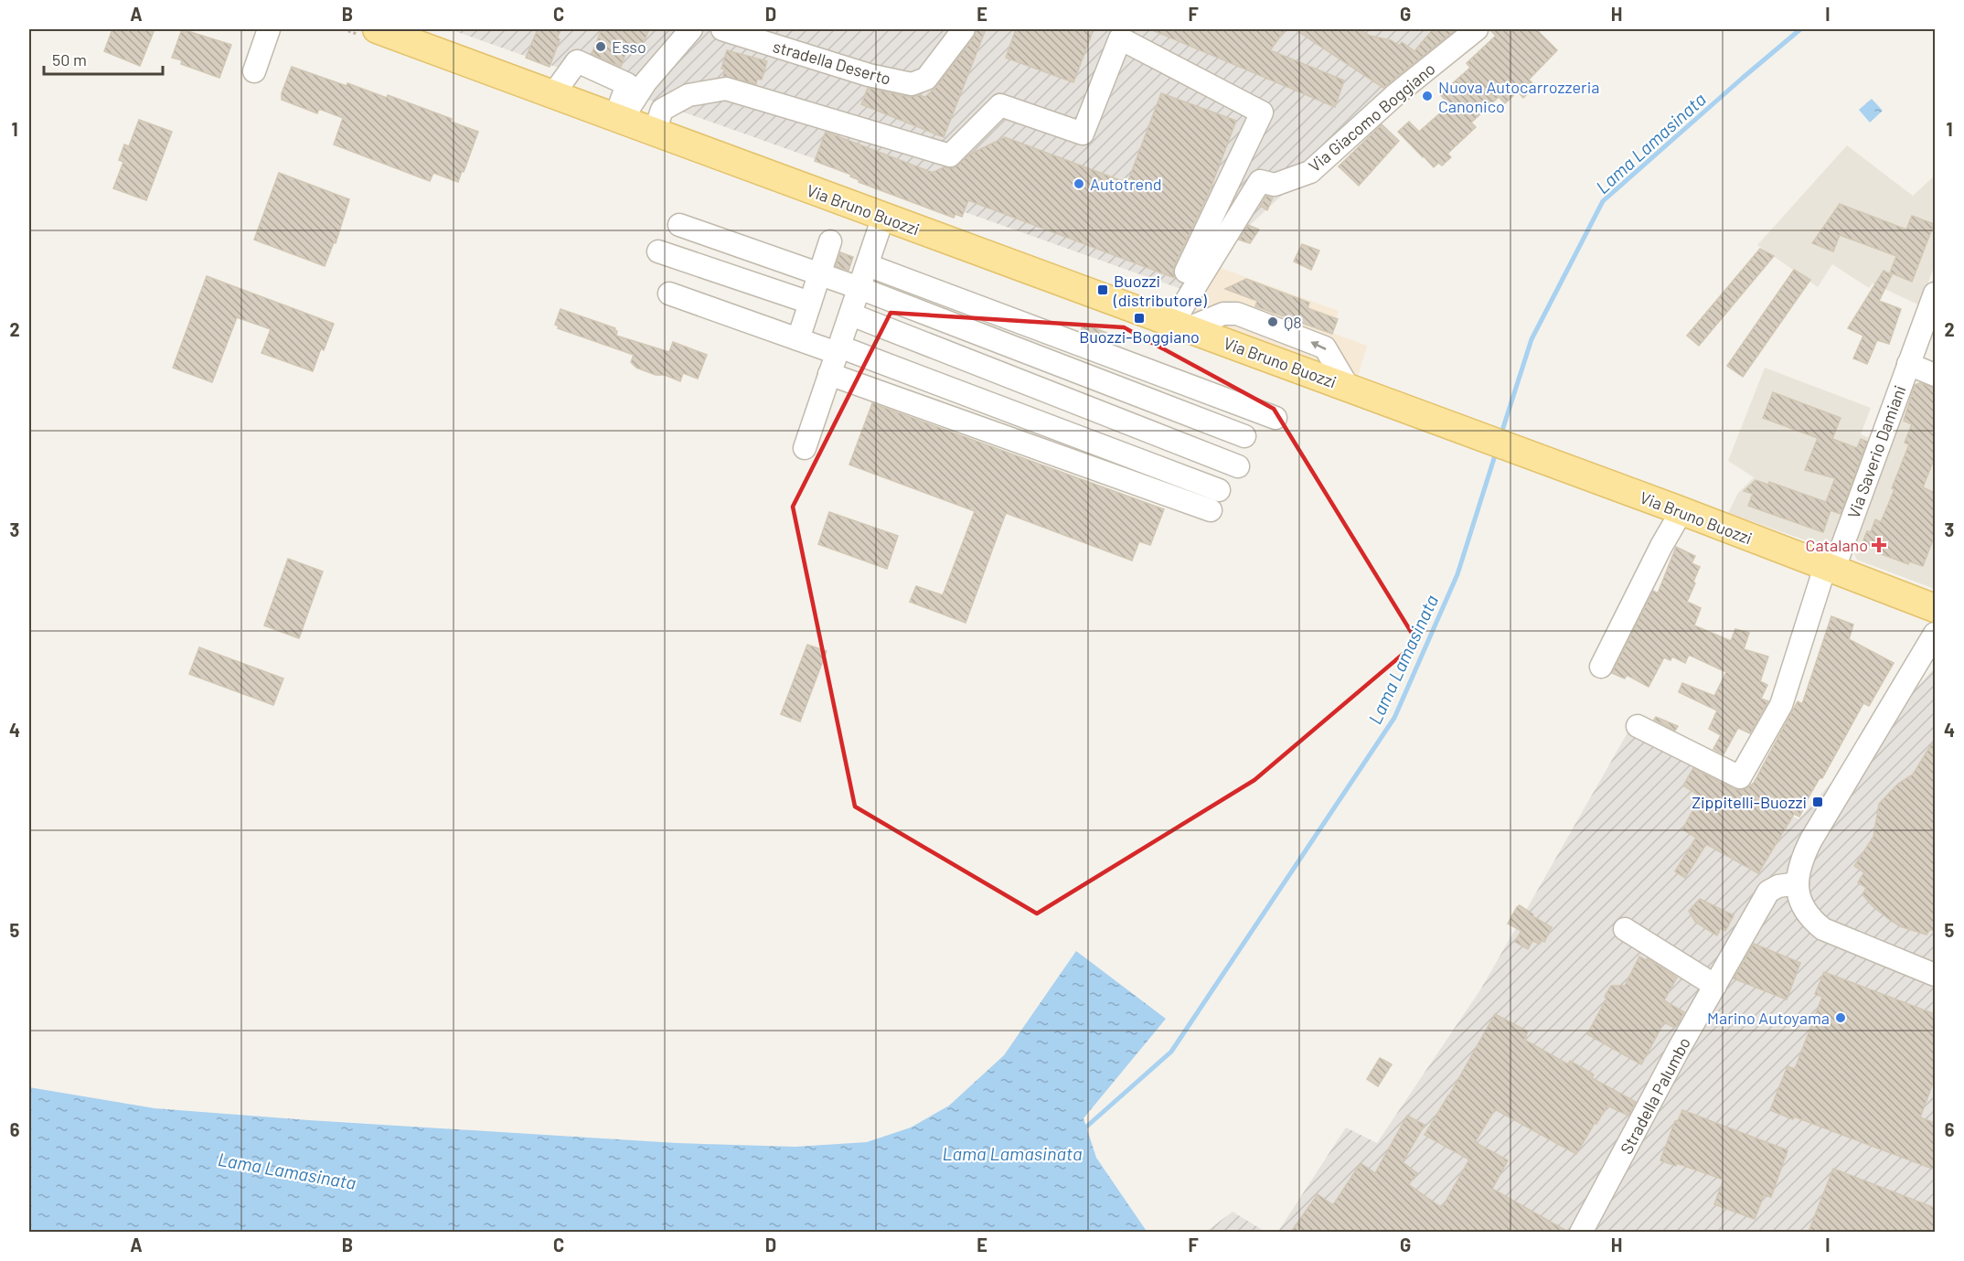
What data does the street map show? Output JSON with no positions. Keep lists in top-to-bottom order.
{
  "streets": {
    "main road": ["Via Bruno Buozzi"],
    "street": [
      "stradella Deserto",
      "Via Giacomo Boggiano",
      "Via Saverio Damiani",
      "Stradella Palumbo"
    ]
  },
  "crossings": [
    ["Via Giacomo Boggiano", "Via Bruno Buozzi"],
    ["Via Bruno Buozzi", "Via Saverio Damiani"]
  ],
  "water": ["Lama Lamasinata"],
  "places": {
    "other": [
      "Esso",
      "Nuova Autocarrozzeria Canonico",
      "Autotrend",
      "Q8",
      "Marino Autoyama"
    ],
    "transit": ["Buozzi (distributore)", "Buozzi-Boggiano", "Zippitelli-Buozzi"],
    "health": ["Catalano"]
  },
  "scale_bar": "50 m",
  "grid": {
    "columns": [
      "A",
      "B",
      "C",
      "D",
      "E",
      "F",
      "G",
      "H",
      "I"
    ],
    "rows": [
      "1",
      "2",
      "3",
      "4",
      "5",
      "6"
    ]
  }
}
